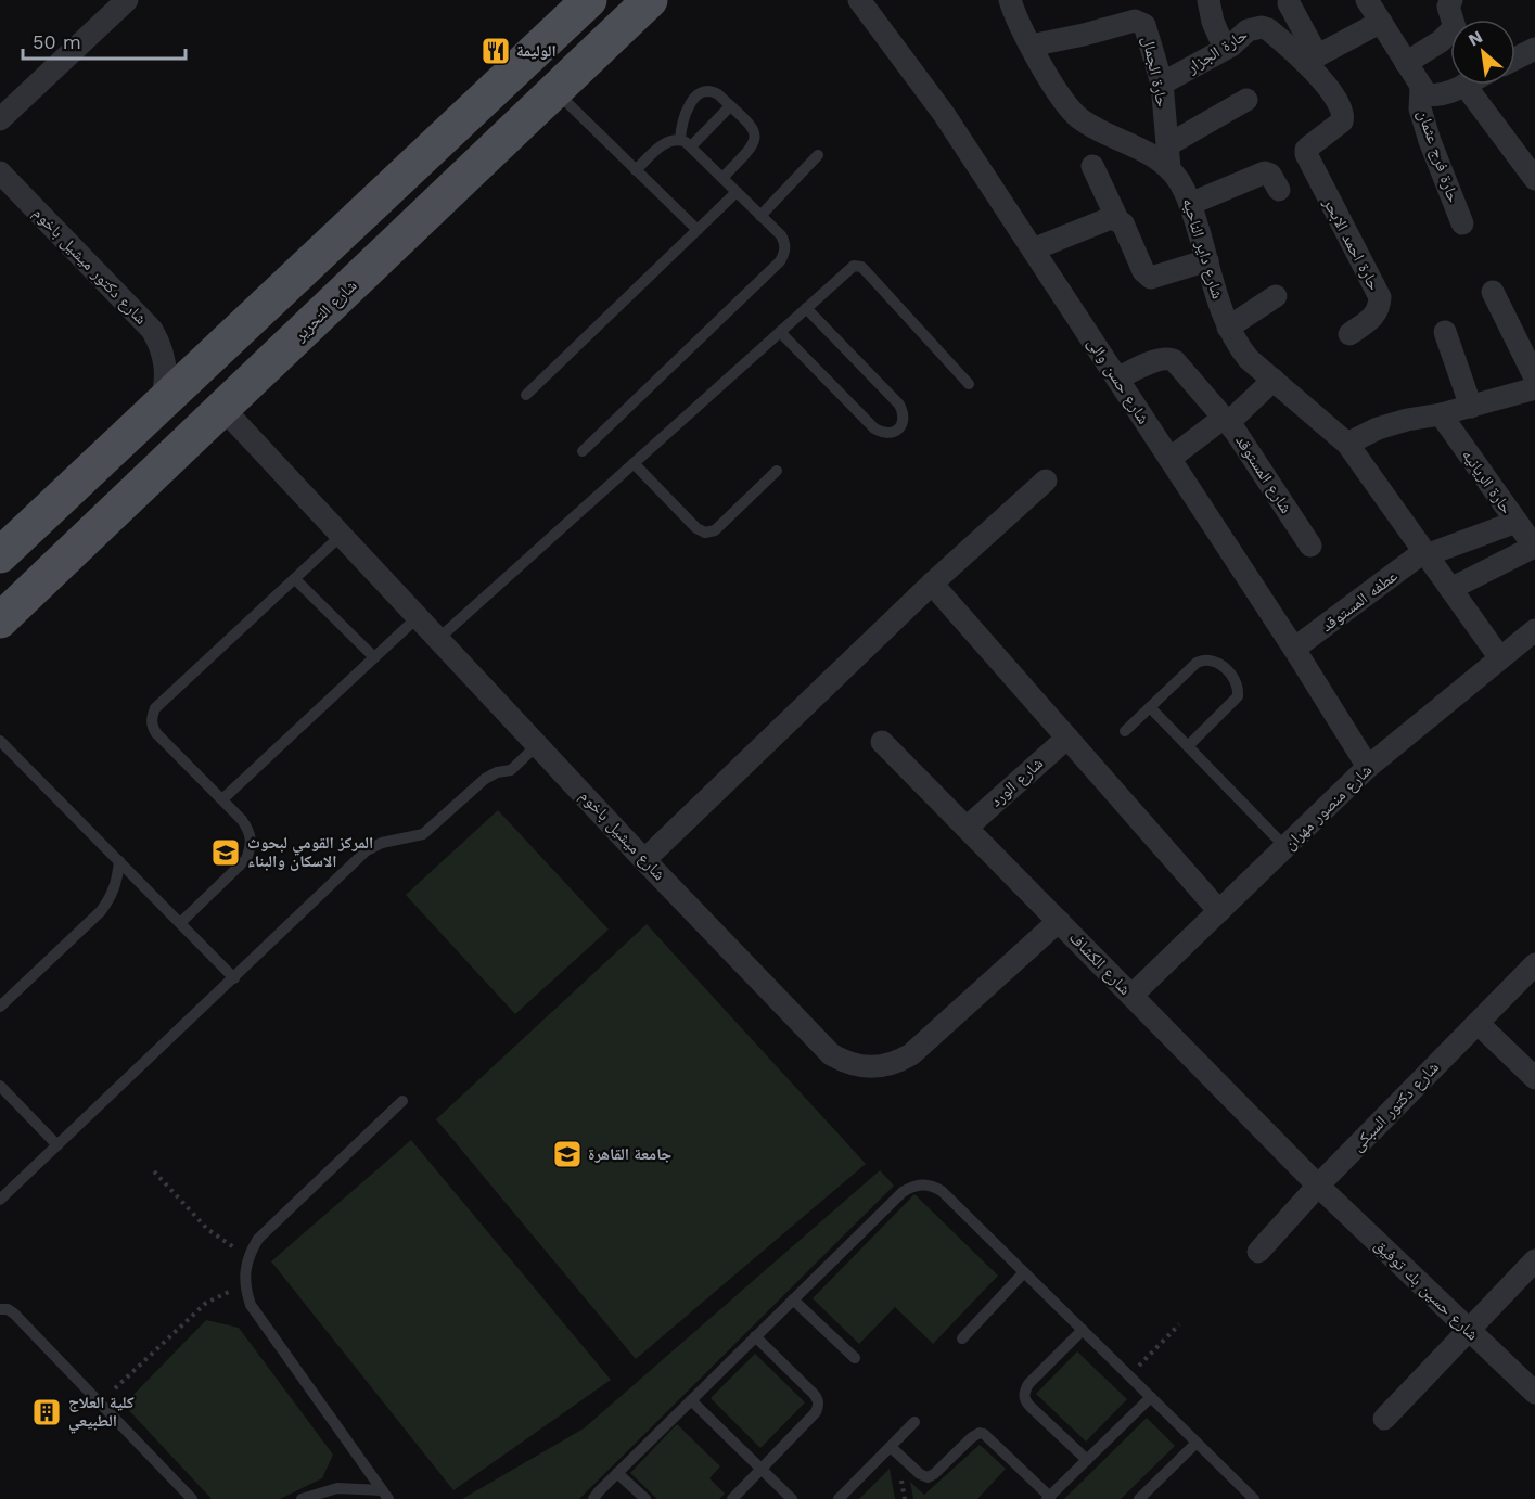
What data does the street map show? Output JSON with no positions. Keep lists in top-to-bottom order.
{
  "streets": {
    "main road": ["شارع التحرير"],
    "street": [
      "حارة الجزار",
      "حارة الجمال",
      "حارة فرج عثمان",
      "حارة احمد الابحر",
      "شارع داير الناحيه",
      "شارع دكتور ميشيل باخوم",
      "شارع حسن والى",
      "شارع المستوقد",
      "حارة الريانيه",
      "عطفه المستوقد",
      "شارع الورد",
      "شارع منصور مهران",
      "شارع ميشيل باخوم",
      "شارع الكشاف",
      "شارع دكتور السبكى",
      "شارع حسين بك توفيق"
    ]
  },
  "crossings": [
    ["حارة الجزار", "حارة الجمال"],
    ["حارة الجزار", "حارة احمد الابحر"],
    ["حارة الجمال", "شارع داير الناحيه"],
    ["شارع داير الناحيه", "شارع المستوقد"],
    ["شارع داير الناحيه", "عطفه المستوقد"],
    ["شارع داير الناحيه", "شارع منصور مهران"],
    ["شارع التحرير", "شارع ميشيل باخوم"],
    ["شارع حسن والى", "عطفه المستوقد"],
    ["شارع حسن والى", "شارع منصور مهران"],
    ["حارة الريانيه", "عطفه المستوقد"],
    ["شارع الورد", "شارع الكشاف"],
    ["شارع منصور مهران", "شارع الكشاف"],
    ["شارع ميشيل باخوم", "شارع الكشاف"],
    ["شارع الكشاف", "شارع دكتور السبكى"],
    ["شارع الكشاف", "شارع حسين بك توفيق"],
    ["شارع دكتور السبكى", "شارع حسين بك توفيق"]
  ],
  "places": {
    "restaurant": ["الوليمة"],
    "school or university": ["المركز القومي لبحوث الاسكان والبناء", "جامعة القاهرة"],
    "building": ["كلية العلاج الطبيعي"]
  },
  "scale_bar": "50 m",
  "north": "top left"
}
